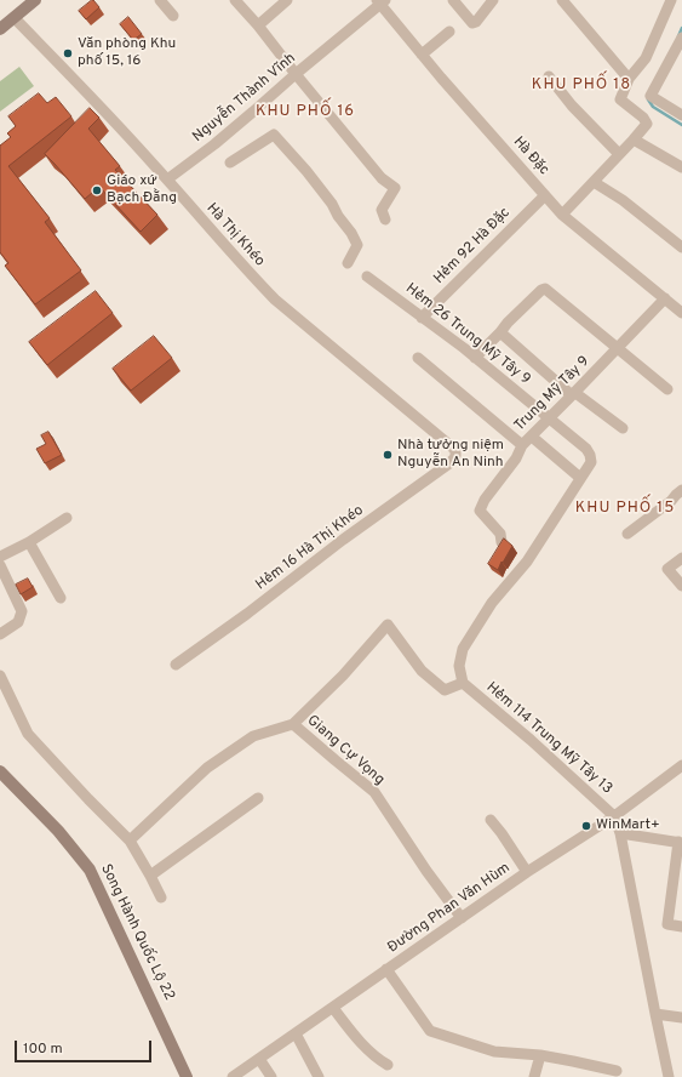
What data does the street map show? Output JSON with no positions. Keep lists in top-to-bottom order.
{
  "streets": {
    "street": [
      "Nguyễn Thành Vĩnh",
      "Hà Đặc",
      "Hà Thị Khéo",
      "Hẻm 92 Hà Đặc",
      "Hẻm 26 Trung Mỹ Tây 9",
      "Trung Mỹ Tây 9",
      "Hẻm 16 Hà Thị Khéo",
      "Hẻm 114 Trung Mỹ Tây 13",
      "Giang Cự Vọng",
      "Đường Phan Văn Hùm",
      "Song Hành Quốc Lộ 22"
    ]
  },
  "crossings": [
    ["Nguyễn Thành Vĩnh", "Hà Đặc"],
    ["Nguyễn Thành Vĩnh", "Hà Thị Khéo"],
    ["Hà Đặc", "Hẻm 92 Hà Đặc"],
    ["Hà Đặc", "Trung Mỹ Tây 9"],
    ["Hà Thị Khéo", "Hẻm 16 Hà Thị Khéo"],
    ["Hẻm 92 Hà Đặc", "Hẻm 26 Trung Mỹ Tây 9"],
    ["Hẻm 26 Trung Mỹ Tây 9", "Trung Mỹ Tây 9"],
    ["Hẻm 26 Trung Mỹ Tây 9", "Hẻm 114 Trung Mỹ Tây 13"],
    ["Hẻm 114 Trung Mỹ Tây 13", "Đường Phan Văn Hùm"],
    ["Giang Cự Vọng", "Đường Phan Văn Hùm"]
  ],
  "districts": ["KHU PHỐ 18", "KHU PHỐ 16", "KHU PHỐ 15"],
  "places": [
    "Văn phòng Khu phố 15, 16",
    "Giáo xứ Bạch Đằng",
    "Nhà tưởng niệm Nguyễn An Ninh",
    "WinMart+"
  ],
  "scale_bar": "100 m"
}
